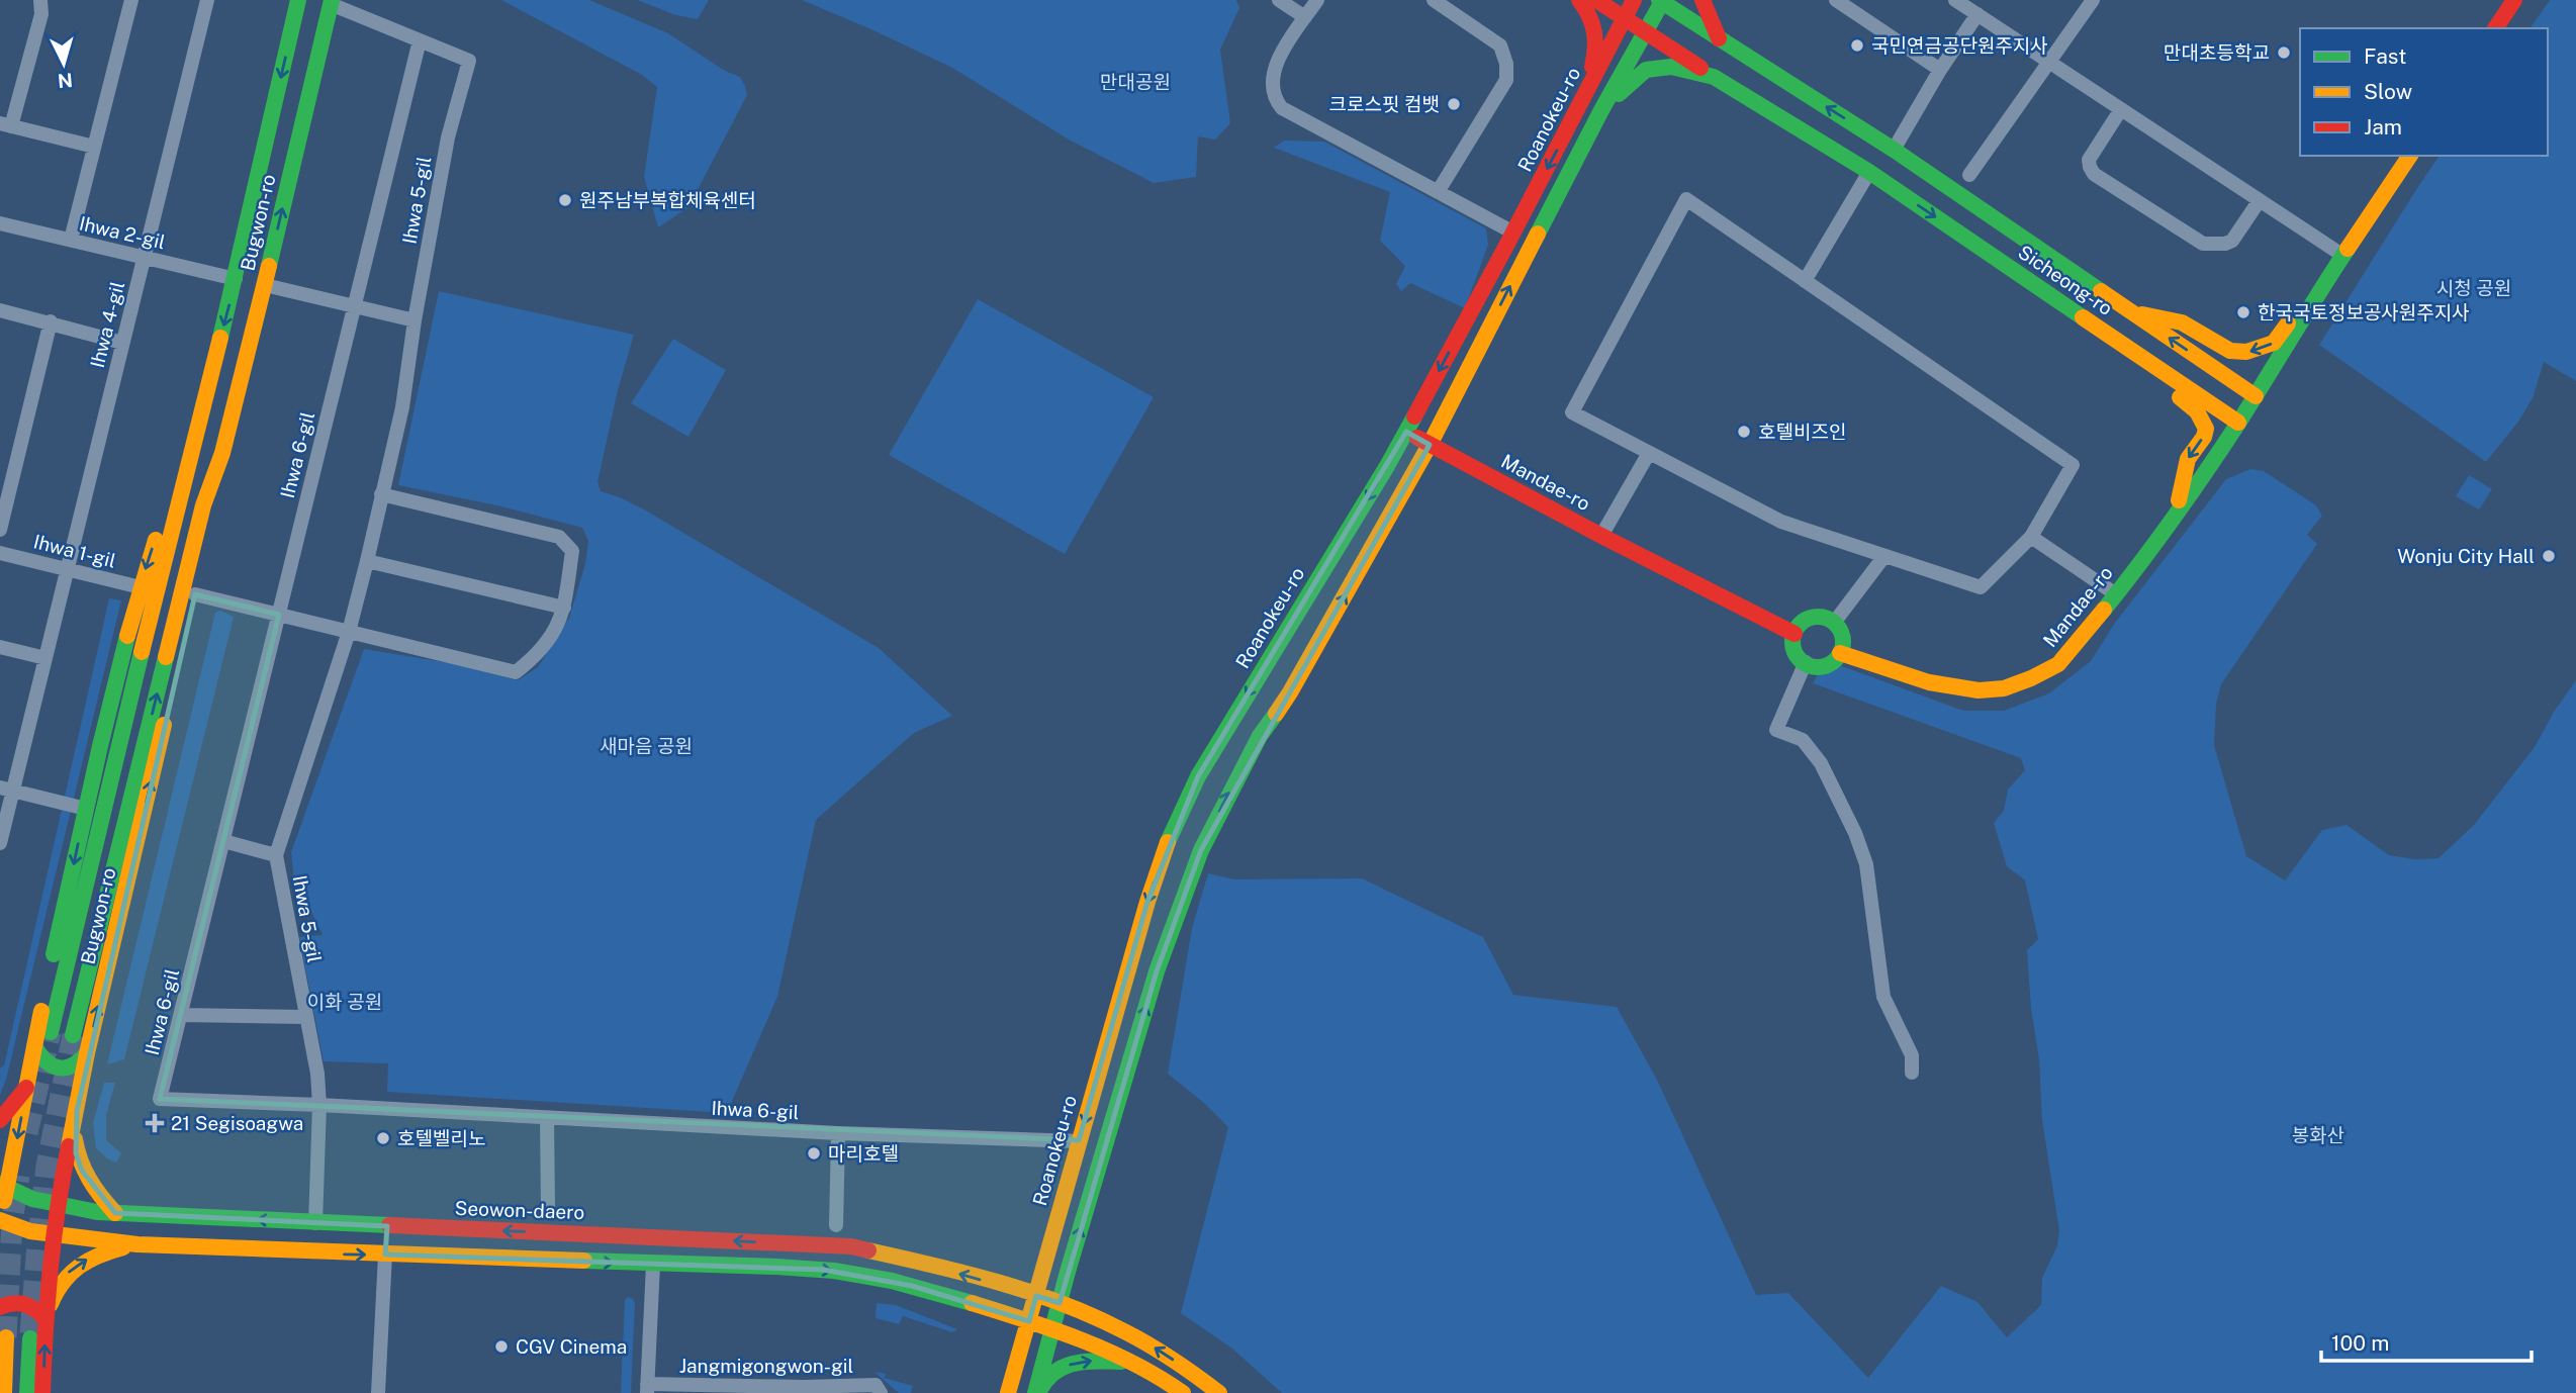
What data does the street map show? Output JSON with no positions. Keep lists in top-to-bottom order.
{
  "streets": {
    "street": [
      "Roanokeu-ro",
      "Ihwa 5-gil",
      "Bugwon-ro",
      "Ihwa 2-gil",
      "Sicheong-ro",
      "Ihwa 4-gil",
      "Ihwa 6-gil",
      "Mandae-ro",
      "Ihwa 1-gil",
      "Seowon-daero",
      "Jangmigongwon-gil"
    ]
  },
  "crossings": [
    ["Roanokeu-ro", "Ihwa 6-gil"],
    ["Roanokeu-ro", "Mandae-ro"],
    ["Roanokeu-ro", "Seowon-daero"],
    ["Ihwa 5-gil", "Bugwon-ro"],
    ["Ihwa 5-gil", "Ihwa 6-gil"],
    ["Ihwa 5-gil", "Seowon-daero"],
    ["Bugwon-ro", "Ihwa 2-gil"],
    ["Bugwon-ro", "Ihwa 1-gil"],
    ["Bugwon-ro", "Seowon-daero"],
    ["Ihwa 2-gil", "Ihwa 4-gil"],
    ["Sicheong-ro", "Mandae-ro"],
    ["Ihwa 4-gil", "Ihwa 1-gil"]
  ],
  "parks": [
    "만대공원",
    "시청 공원",
    "새마음 공원",
    "이화 공원",
    "봉화산"
  ],
  "places": {
    "other": [
      "국민연금공단원주지사",
      "만대초등학교",
      "크로스핏 컴뱃",
      "원주남부복합체육센터",
      "한국국토정보공사원주지사",
      "호텔비즈인",
      "Wonju City Hall",
      "호텔벨리노",
      "마리호텔",
      "CGV Cinema"
    ],
    "health": ["21 Segisoagwa"]
  },
  "legend": ["Fast", "Slow", "Jam"],
  "scale_bar": "100 m",
  "north": "bottom"
}
